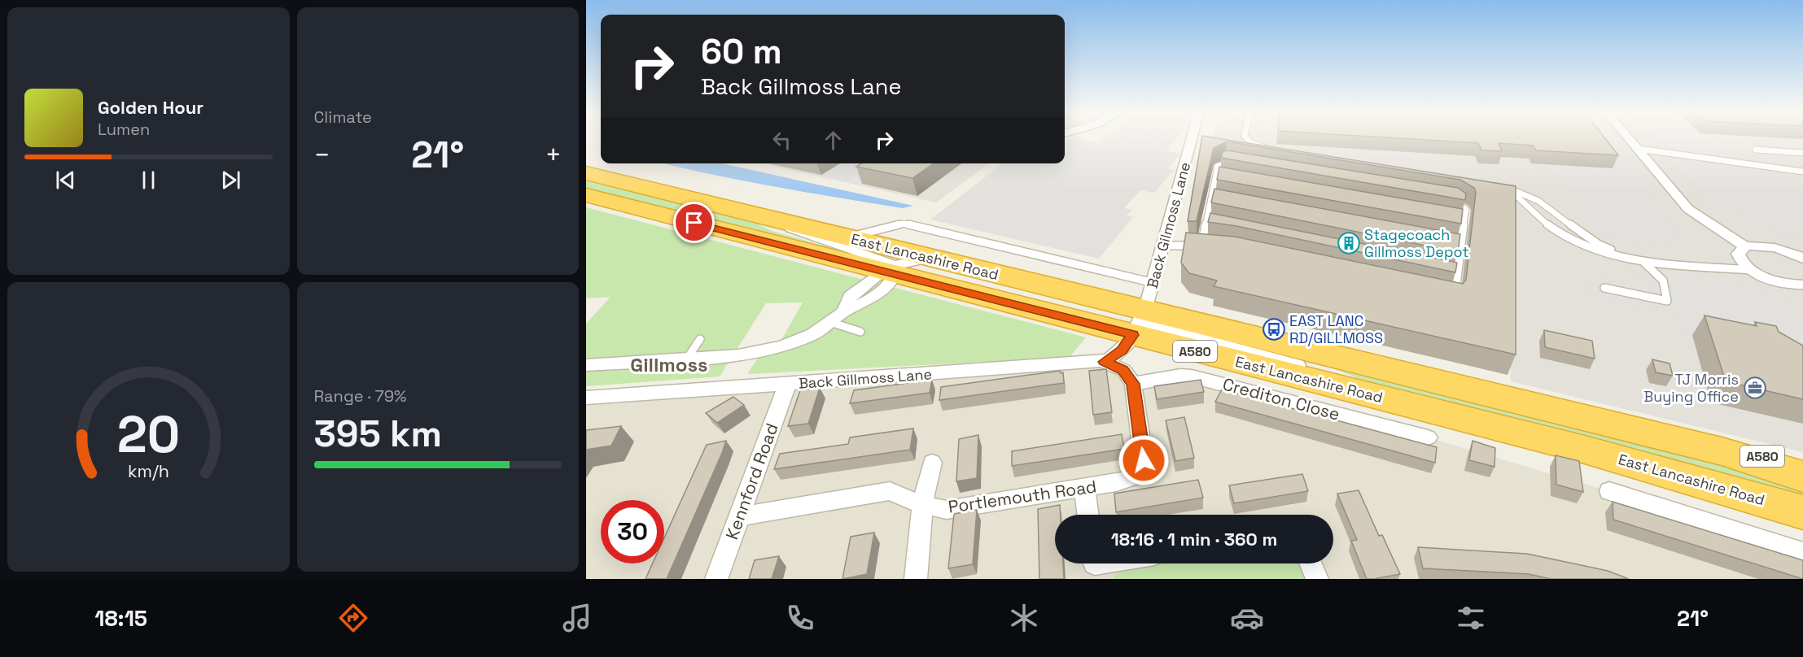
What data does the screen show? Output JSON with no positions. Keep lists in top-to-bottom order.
{
  "streets": {
    "highway": ["East Lancashire Road", "A580"],
    "street": [
      "Back Gilmoss Lane",
      "Back Gillmoss Lane",
      "Crediton Close",
      "Kennford Road",
      "Portlemouth Road"
    ]
  },
  "crossings": [
    ["Back Gilmoss Lane", "East Lancashire Road"],
    ["East Lancashire Road", "A580"],
    ["Back Gillmoss Lane", "Kennford Road"],
    ["Crediton Close", "Portlemouth Road"],
    ["Kennford Road", "Portlemouth Road"]
  ],
  "districts": ["Gillmoss"],
  "places": {
    "building": ["Stagecoach Gillmoss Depot"],
    "bus stop": ["EAST LANC RD/GILLMOSS"],
    "office": ["TJ Morris Buying Office"]
  },
  "page": {
    "tile": [
      "Climate",
      ["Range · 79%", "395 km"]
    ],
    "turn": ["60 m", "Back Gillmoss Lane"],
    "song": ["Golden Hour", "Lumen"],
    "heat": ["−", "21°", "+"],
    "limit": "30",
    "trip": "18:16 · 1 min · 360 m",
    "tabs": ["18:15", "21°"],
    "gauge": ["20", "km/h"]
  }
}
